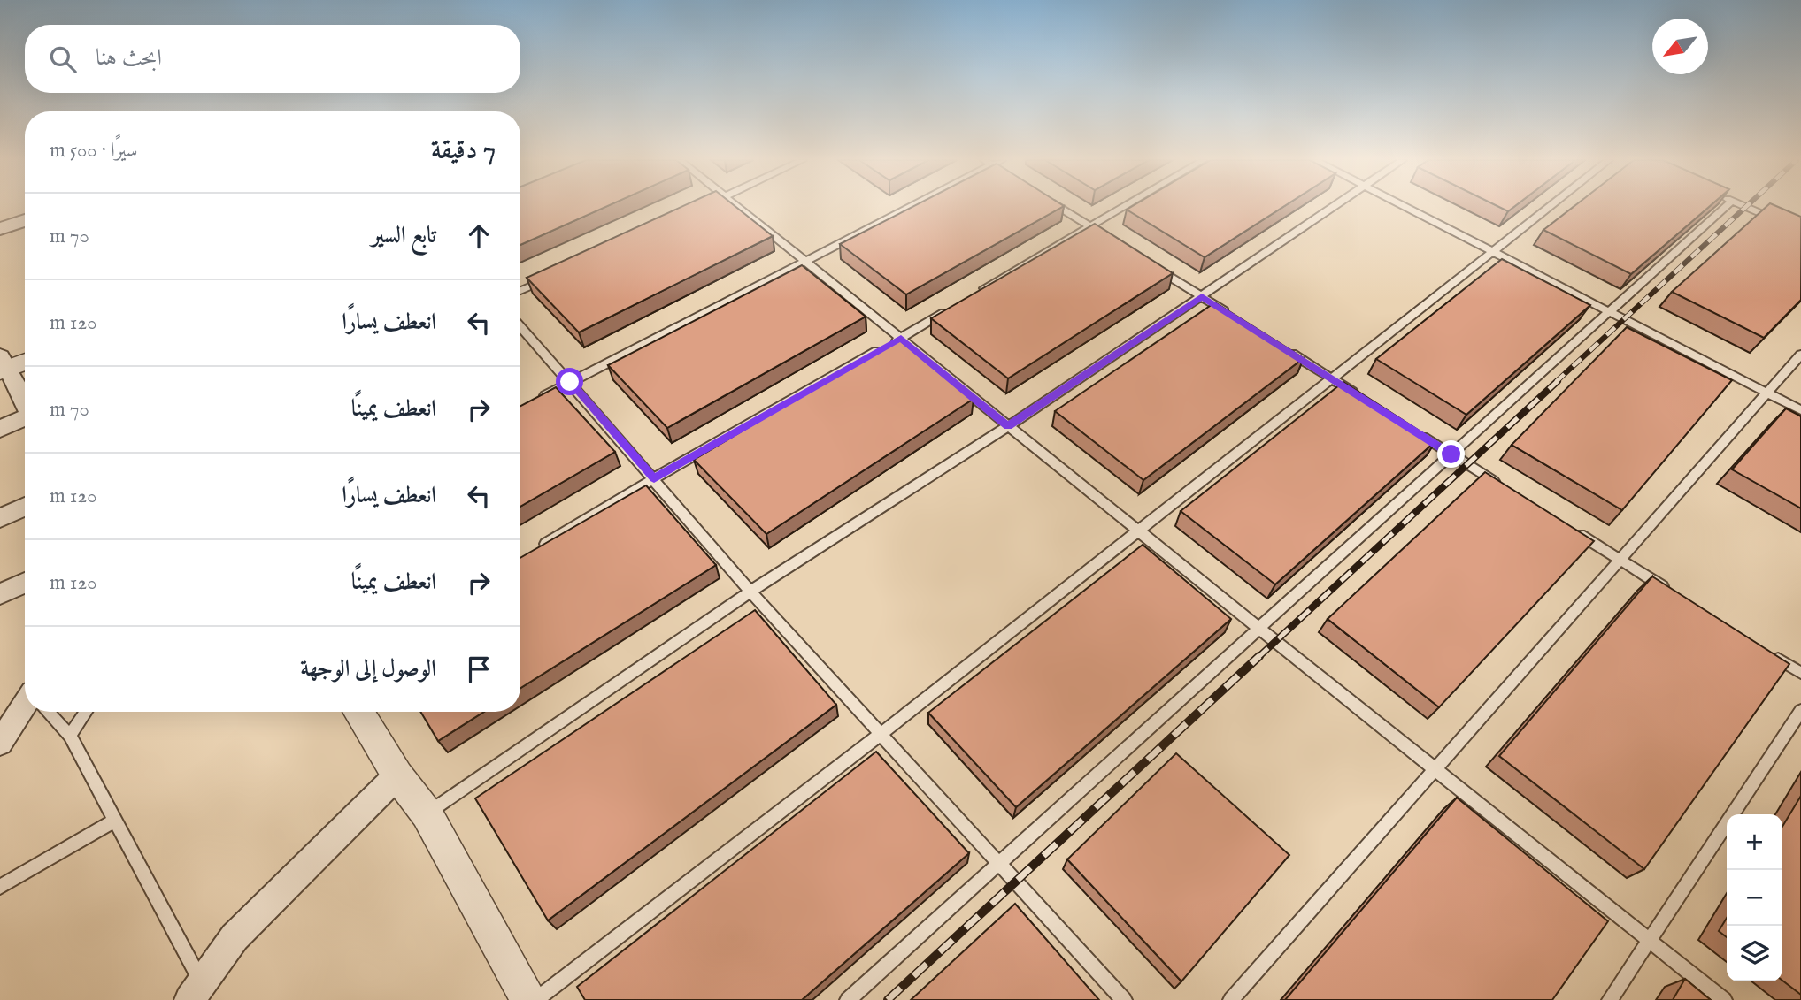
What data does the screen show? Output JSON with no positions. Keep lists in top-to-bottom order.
{
  "north": "bottom left",
  "page": {
    "search": "ابحث هنا",
    "heading": ["7 دقيقة", "سيرًا · 500 m"],
    "list": [
      ["تابع السير", "70 m"],
      ["انعطف يسارًا", "120 m"],
      ["انعطف يمينًا", "70 m"],
      ["انعطف يسارًا", "120 m"],
      ["انعطف يمينًا", "120 m"],
      "الوصول إلى الوجهة"
    ],
    "map_buttons": ["+", "−"]
  }
}
